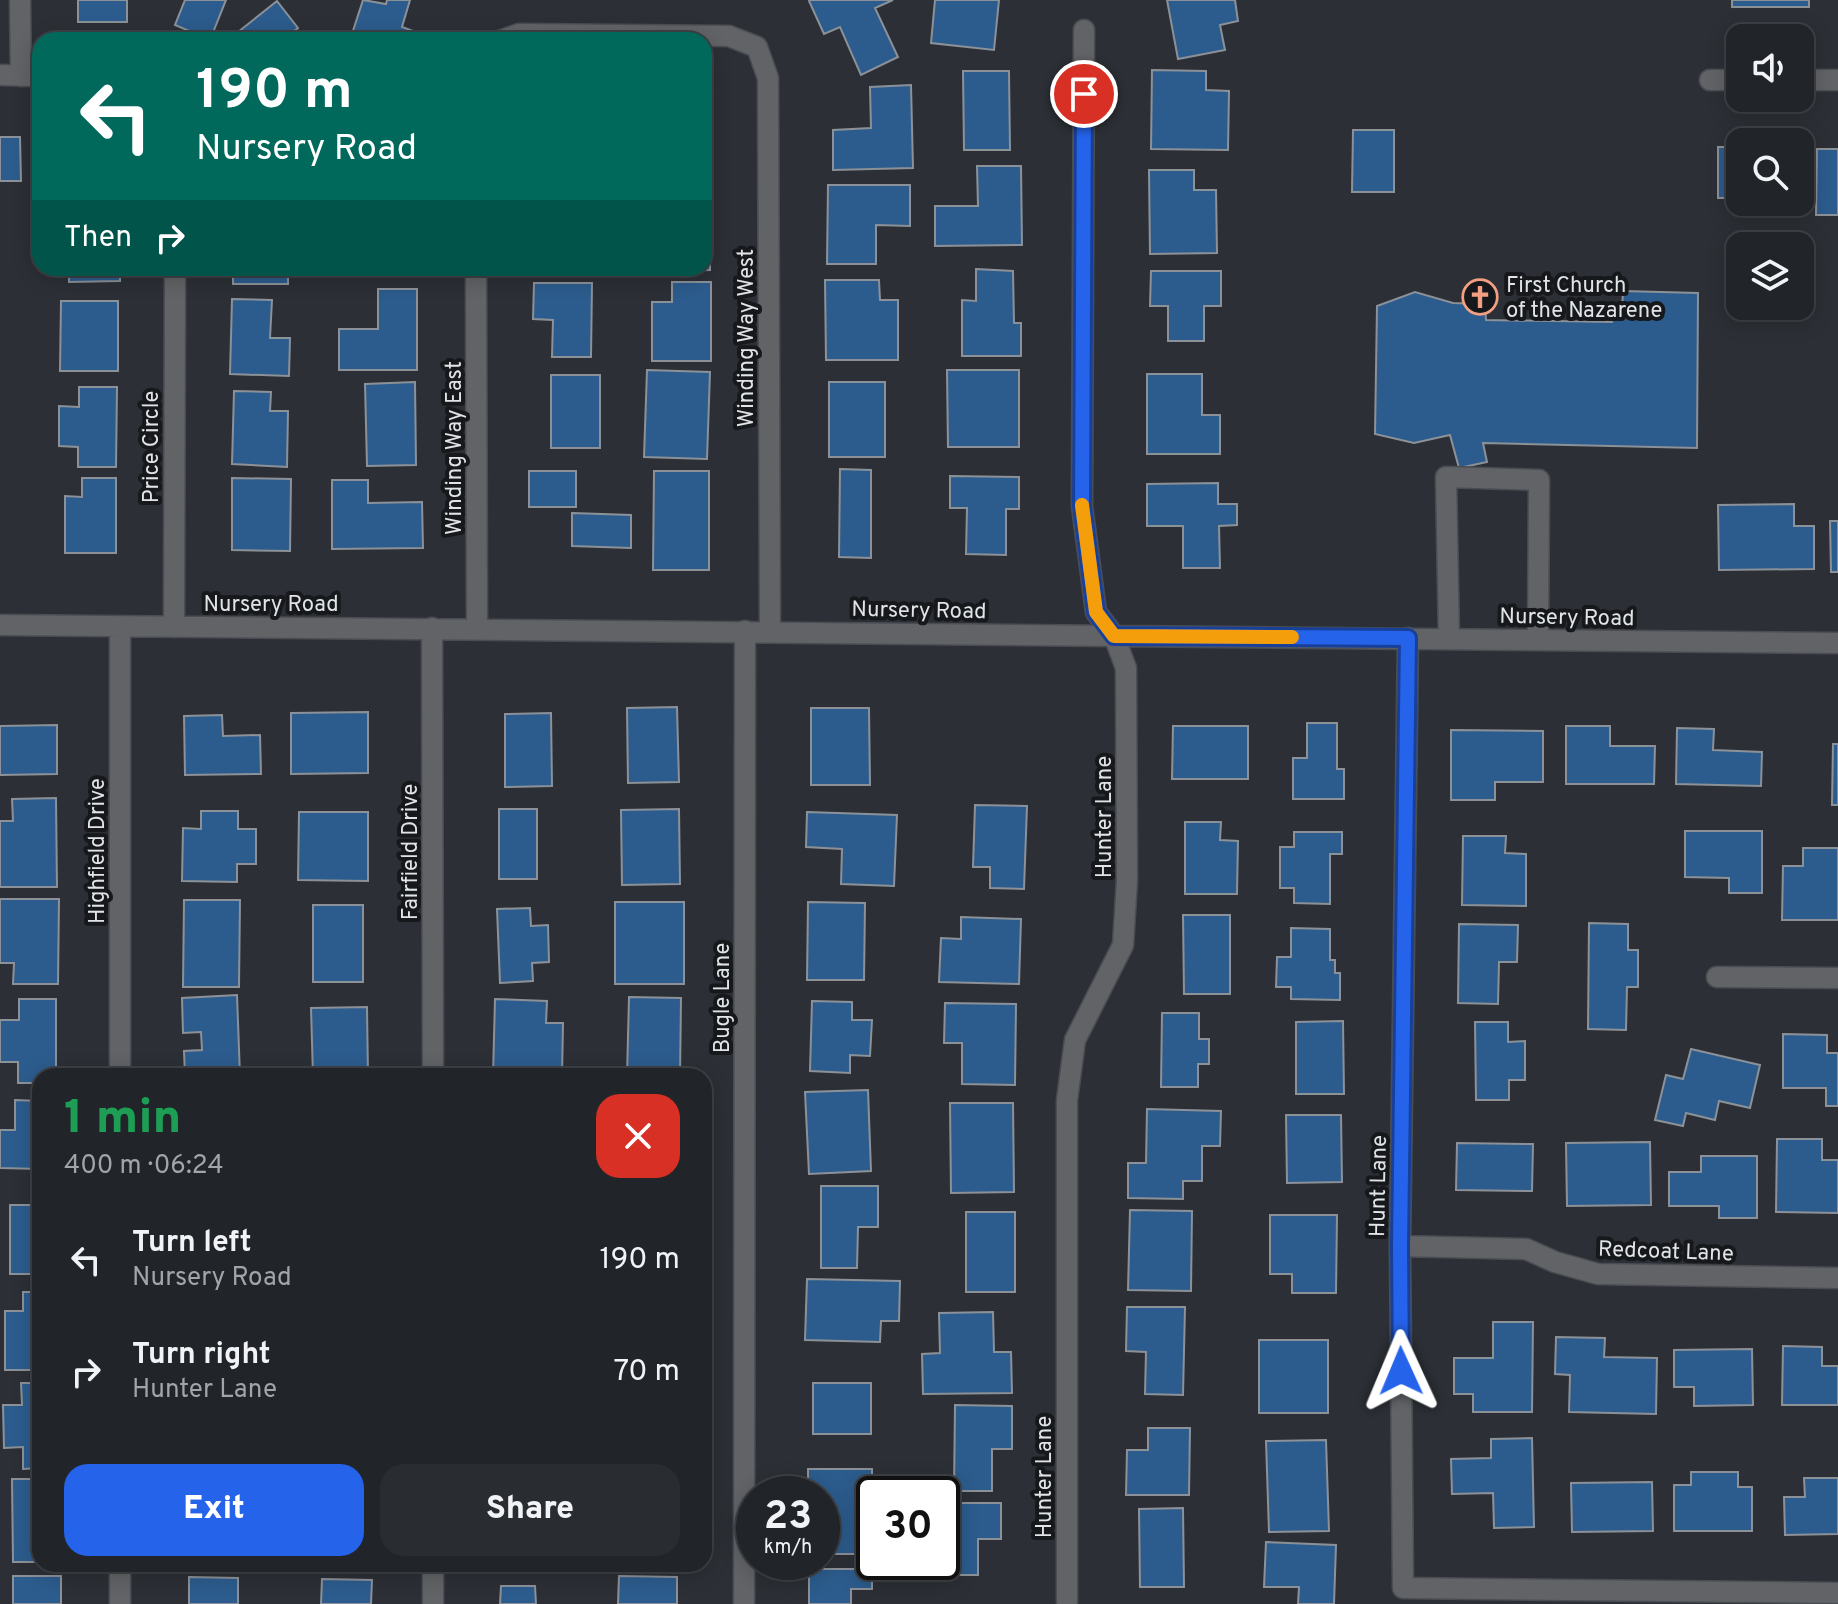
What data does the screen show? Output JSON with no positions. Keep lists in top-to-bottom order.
{
  "streets": {
    "street": [
      "Winding Way West",
      "Price Circle",
      "Winding Way East",
      "Nursery Road",
      "Hunter Lane",
      "Highfield Drive",
      "Fairfield Drive",
      "Bugle Lane",
      "Hunt Lane",
      "Redcoat Lane"
    ]
  },
  "crossings": [
    ["Winding Way West", "Nursery Road"],
    ["Price Circle", "Nursery Road"],
    ["Winding Way East", "Nursery Road"],
    ["Nursery Road", "Hunter Lane"],
    ["Nursery Road", "Highfield Drive"],
    ["Nursery Road", "Fairfield Drive"],
    ["Nursery Road", "Bugle Lane"],
    ["Nursery Road", "Hunt Lane"],
    ["Hunt Lane", "Redcoat Lane"]
  ],
  "places": {
    "church": ["First Church of the Nazarene"]
  },
  "page": {
    "turn": ["190 m", "Nursery Road"],
    "then": "Then",
    "heading": ["1 min", "400 m · 06:24"],
    "list": [
      {
        "name": "Turn left",
        "note": "Nursery Road",
        "value": "190 m"
      },
      {
        "name": "Turn right",
        "note": "Hunter Lane",
        "value": "70 m"
      }
    ],
    "buttons": ["Exit", "Share"],
    "speed": "23 km/h",
    "limit": "30"
  }
}
